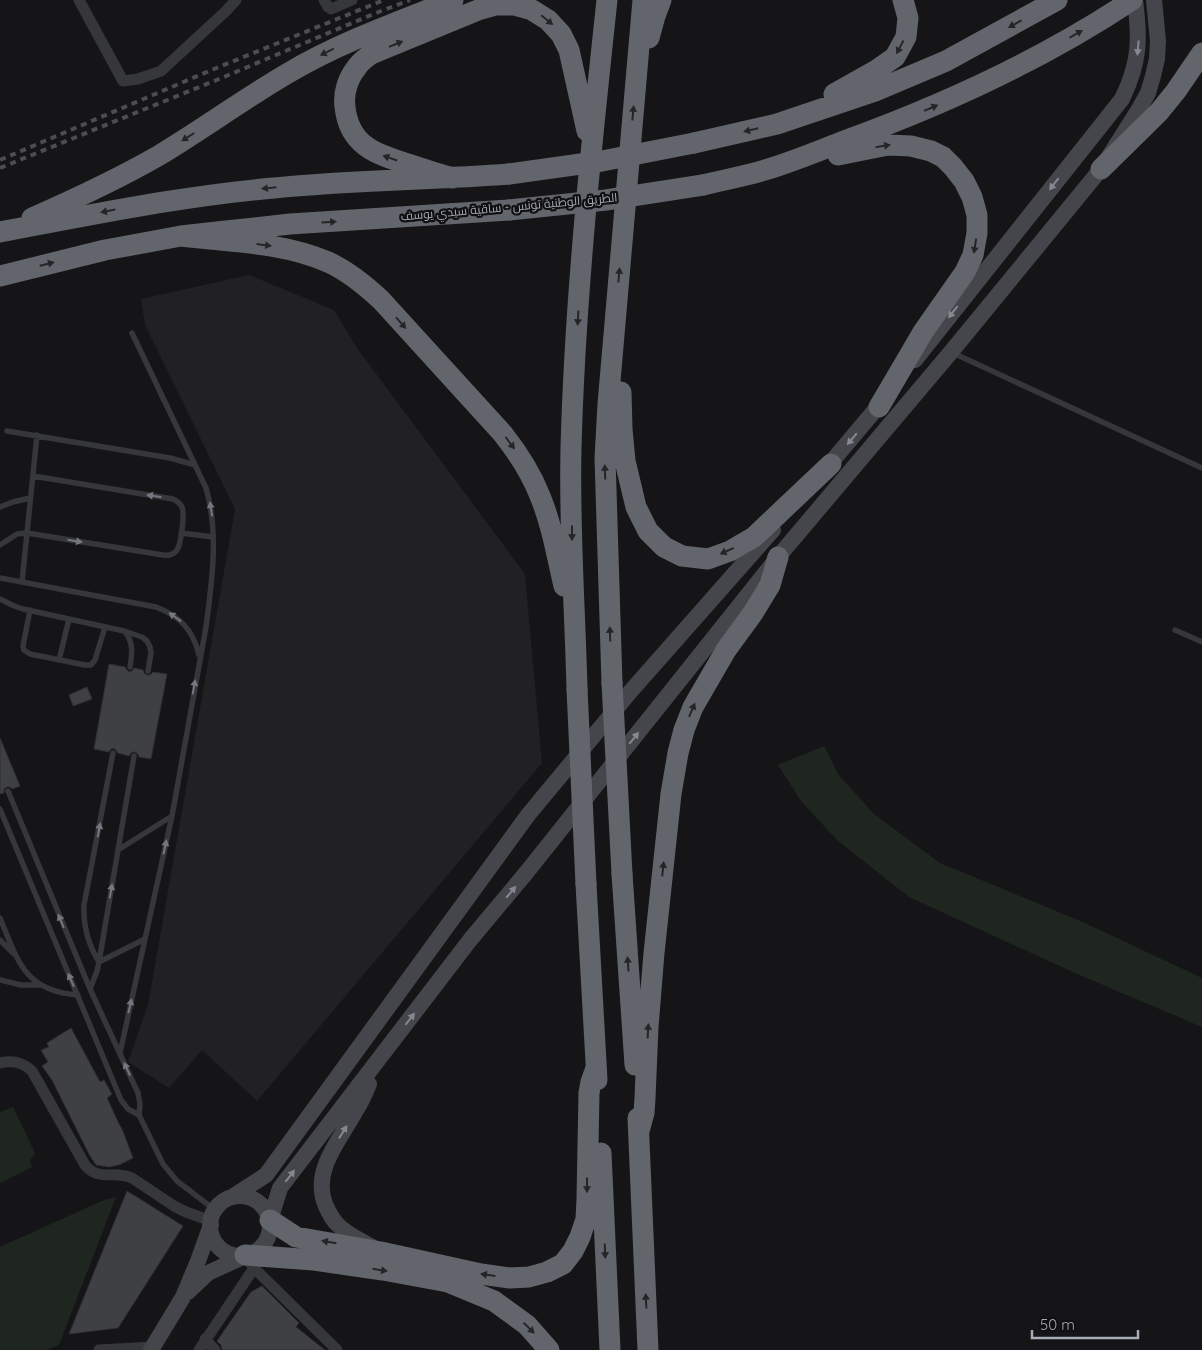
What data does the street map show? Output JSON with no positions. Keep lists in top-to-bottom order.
{
  "streets": {
    "highway": ["الطريق الوطنية تونس - ساقية سيدي يوسف"]
  },
  "scale_bar": "50 m"
}
